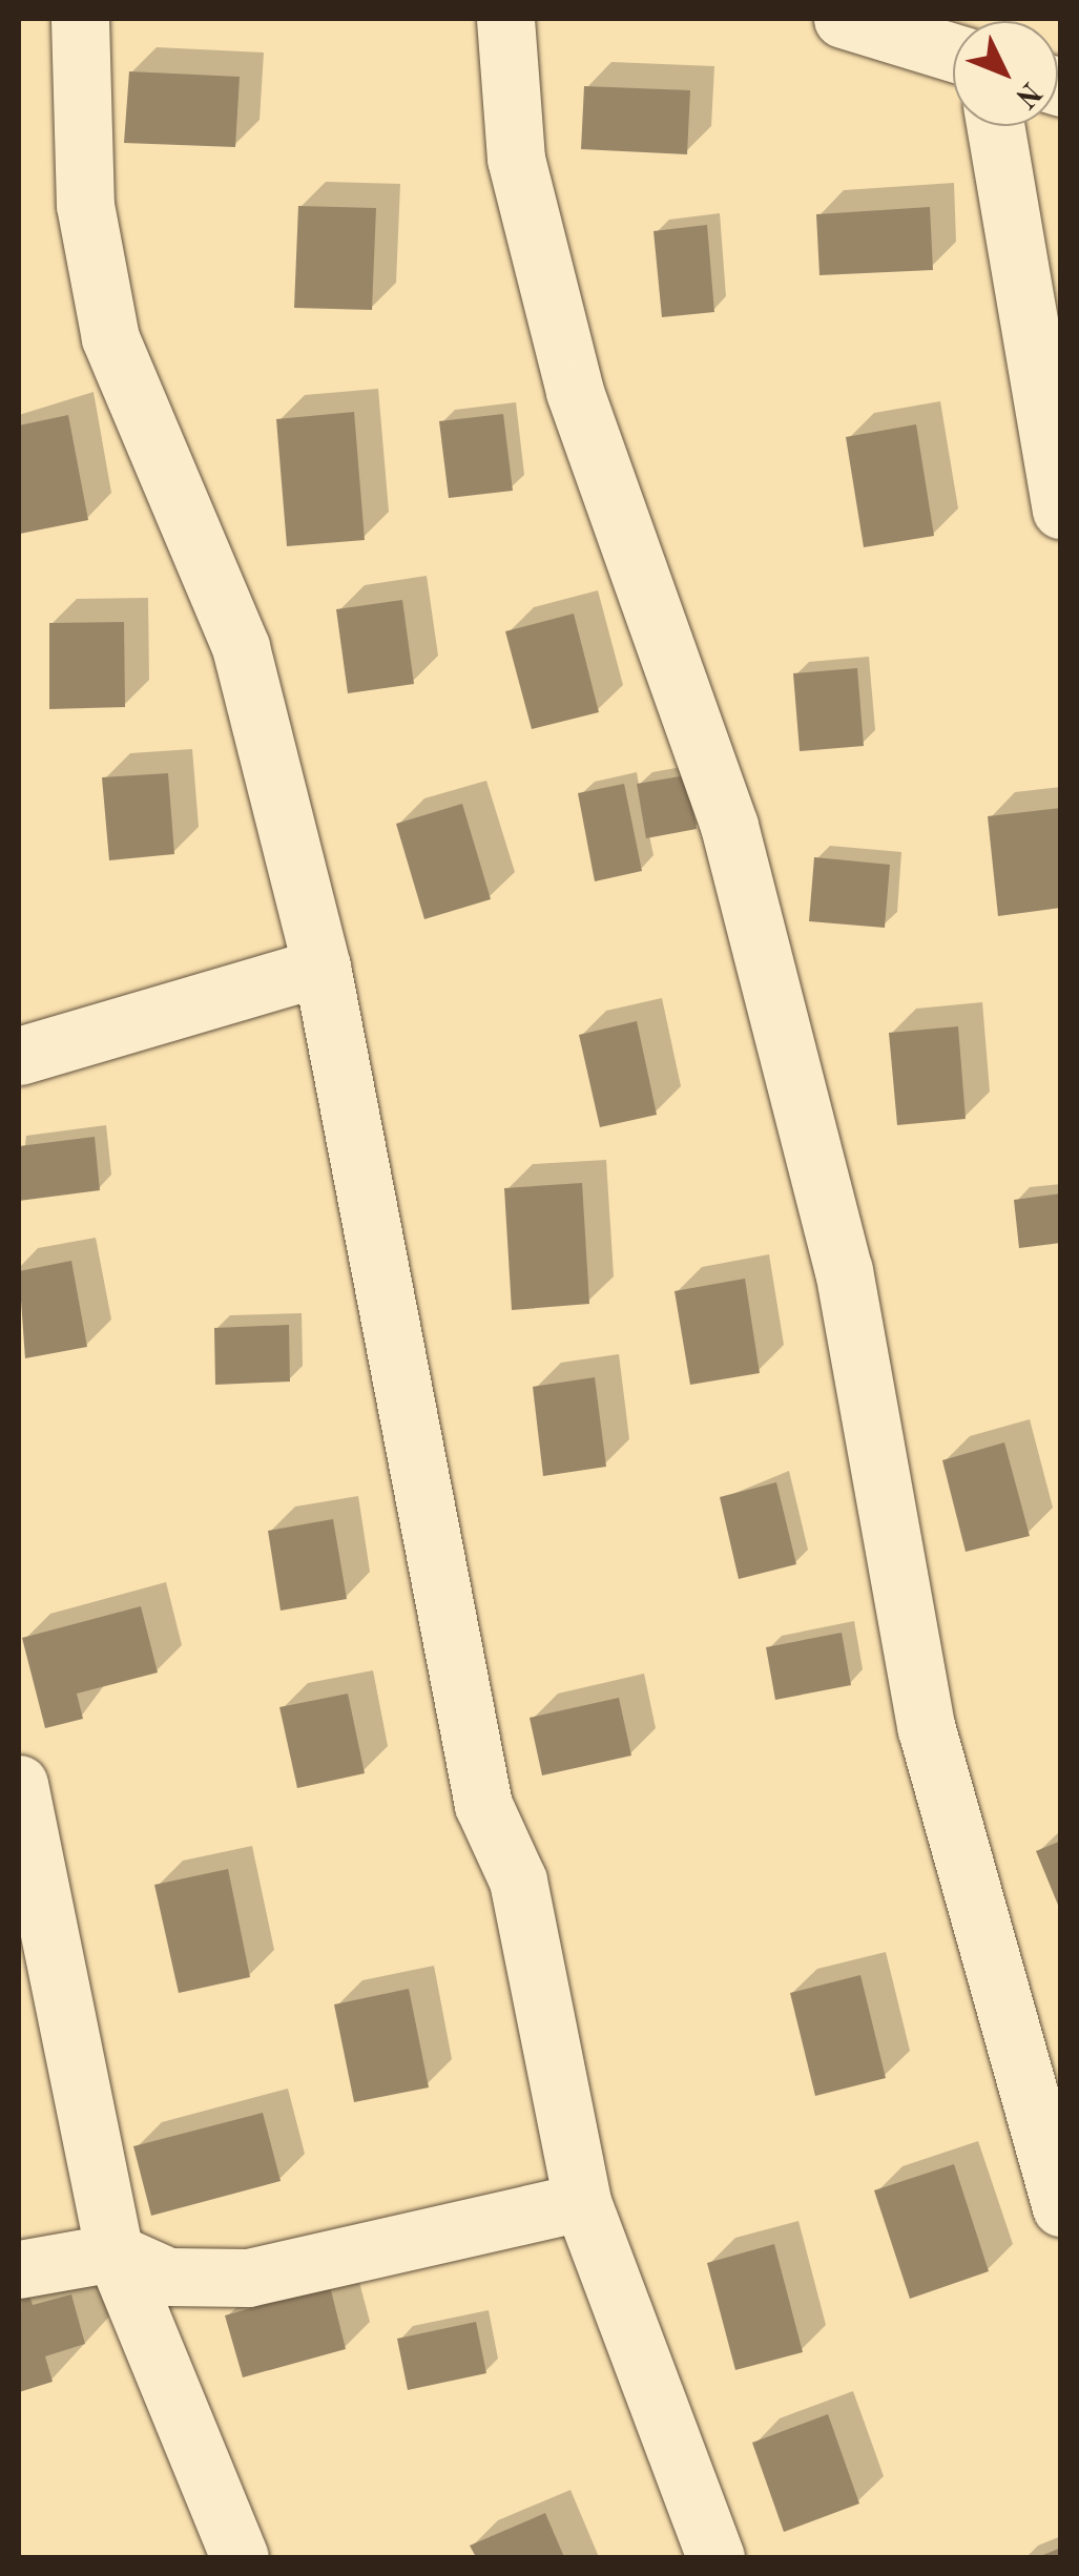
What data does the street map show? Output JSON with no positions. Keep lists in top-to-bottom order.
{
  "north": "bottom right"
}
